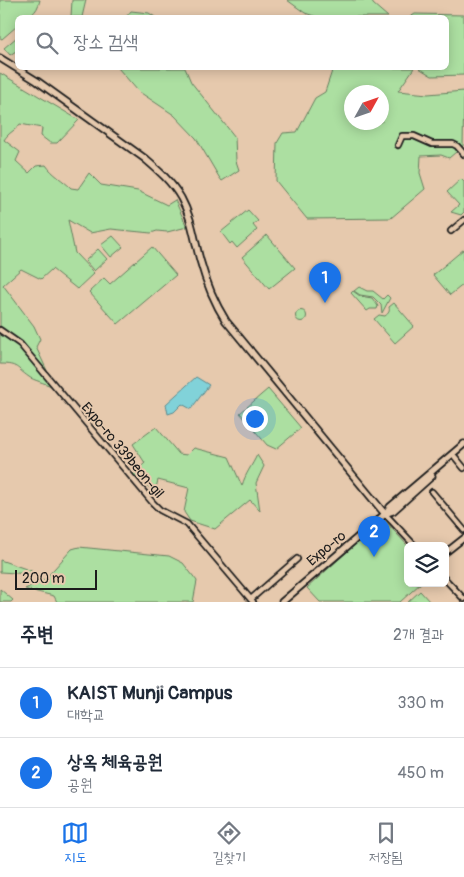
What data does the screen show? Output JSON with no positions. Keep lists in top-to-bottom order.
{
  "streets": {
    "main road": ["Expo-ro"],
    "street": ["Expo-ro 339beon-gil"]
  },
  "scale_bar": "200 m",
  "north": "top right",
  "page": {
    "search": "장소 검색",
    "pins": ["1", "2"],
    "scale": "200 m",
    "heading": ["주변", "2개 결과"],
    "list": [
      {
        "mark": "1",
        "name": "KAIST Munji Campus",
        "note": "대학교",
        "value": "330 m"
      },
      {
        "mark": "2",
        "name": "상옥 체육공원",
        "note": "공원",
        "value": "450 m"
      }
    ],
    "nav": ["지도", "길찾기", "저장됨"]
  }
}
